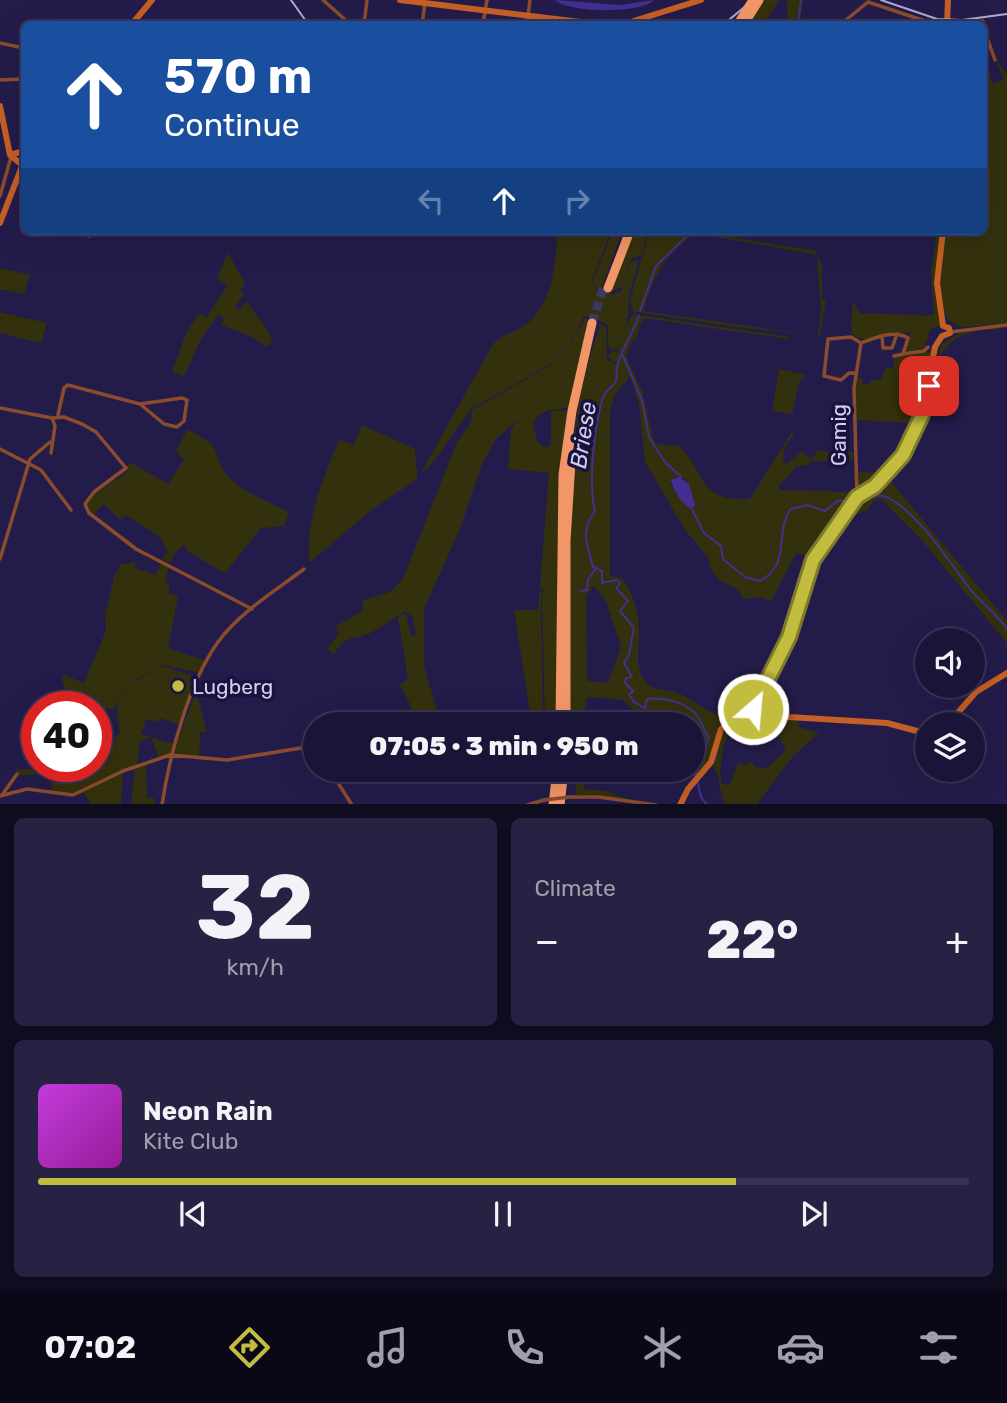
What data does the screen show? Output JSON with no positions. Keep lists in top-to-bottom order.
{
  "streets": {
    "street": ["Gamig"]
  },
  "water": ["Briese"],
  "places": ["Lugberg"],
  "page": {
    "turn": ["570 m", "Continue"],
    "limit": "40",
    "trip": "07:05 · 3 min · 950 m",
    "tile": [
      ["32", "km/h"],
      "Climate"
    ],
    "heat": ["−", "22°", "+"],
    "song": ["Neon Rain", "Kite Club"],
    "tabs": "07:02"
  }
}
